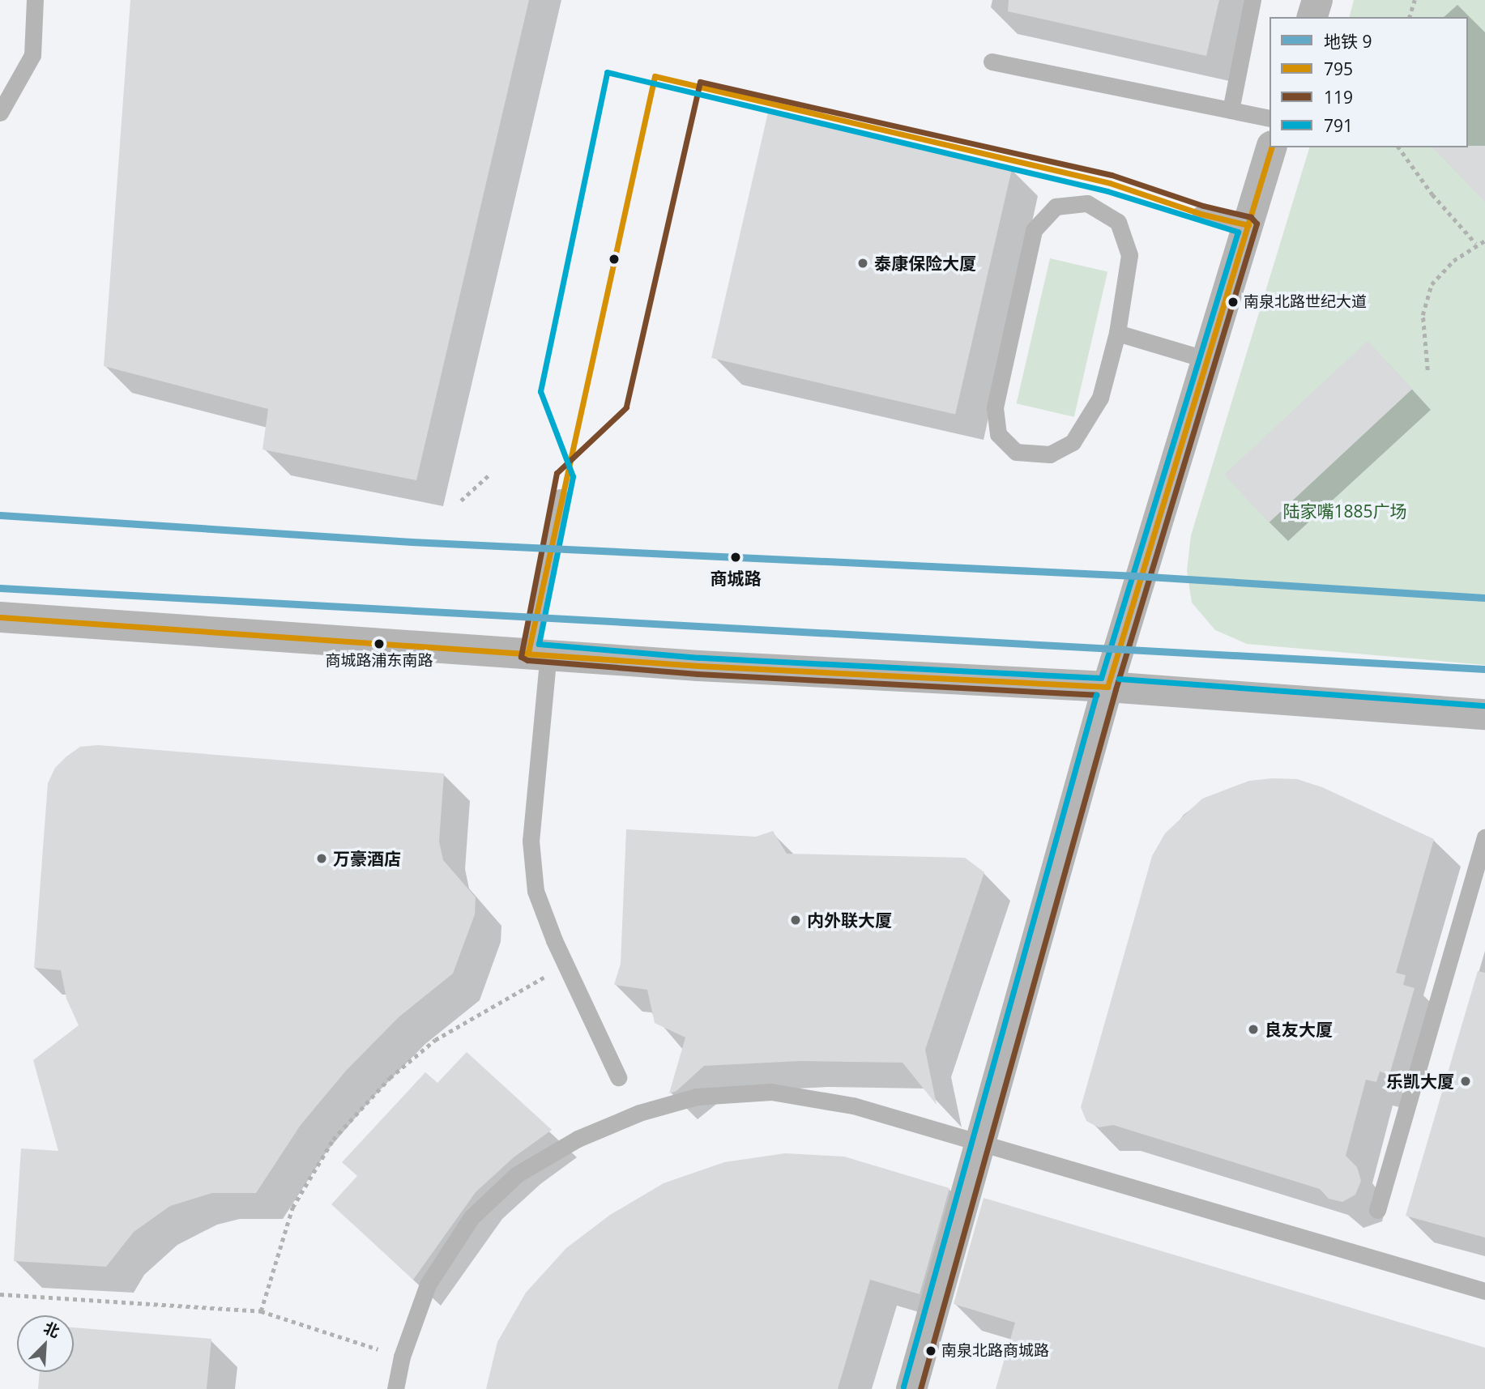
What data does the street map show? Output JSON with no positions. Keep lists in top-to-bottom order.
{
  "parks": ["陆家嘴1885广场"],
  "places": [
    "泰康保险大厦",
    "南泉北路世纪大道",
    "商城路",
    "商城路浦东南路",
    "万豪酒店",
    "内外联大厦",
    "良友大厦",
    "乐凯大厦",
    "南泉北路商城路"
  ],
  "lines": [
    "transit line 791",
    "transit line 795",
    "transit line 119",
    "metro line 9"
  ],
  "legend": [
    "地铁 9",
    "795",
    "119",
    "791"
  ],
  "north": "top right"
}
